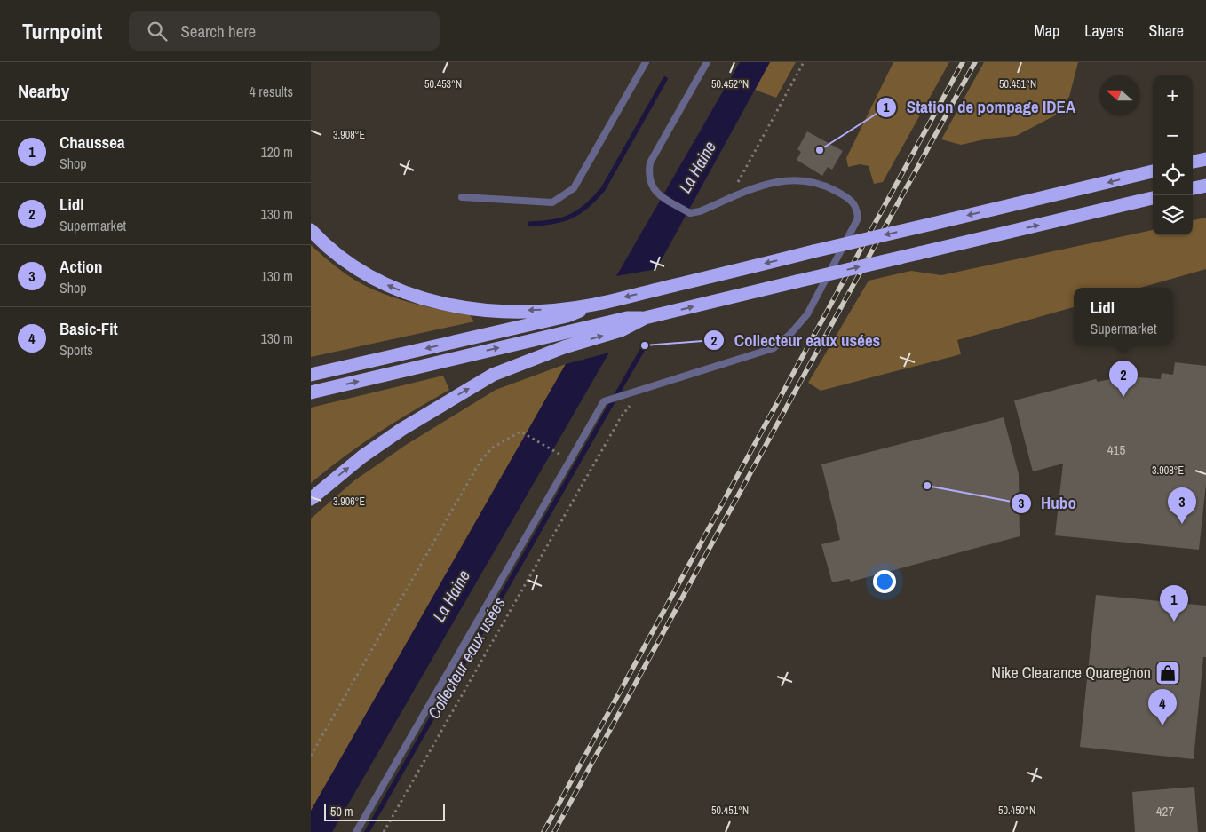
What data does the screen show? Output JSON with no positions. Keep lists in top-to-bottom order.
{
  "water": ["La Haine", "Collecteur eaux usées"],
  "places": {
    "other": ["Station de pompage IDEA", "Collecteur eaux usées", "Hubo"],
    "shop": ["Nike Clearance Quaregnon"]
  },
  "house_numbers": ["415", "427"],
  "scale_bar": "50 m",
  "north": "left",
  "page": {
    "header": "Turnpoint",
    "search": "Search here",
    "nav": ["Map", "Layers", "Share"],
    "heading": ["Nearby", "4 results"],
    "map_buttons": ["+", "−"],
    "list": [
      {
        "mark": "1",
        "name": "Chaussea",
        "note": "Shop",
        "value": "120 m"
      },
      {
        "mark": "2",
        "name": "Lidl",
        "note": "Supermarket",
        "value": "130 m"
      },
      {
        "mark": "3",
        "name": "Action",
        "note": "Shop",
        "value": "130 m"
      },
      {
        "mark": "4",
        "name": "Basic-Fit",
        "note": "Sports",
        "value": "130 m"
      }
    ],
    "popup": ["Lidl", "Supermarket"],
    "pins": [
      "2",
      "3",
      "1",
      "4"
    ],
    "scale": "50 m"
  },
  "coordinates": [
    "50.453°N",
    "50.452°N",
    "50.451°N",
    "3.908°E",
    "3.906°E",
    "50.450°N"
  ]
}
